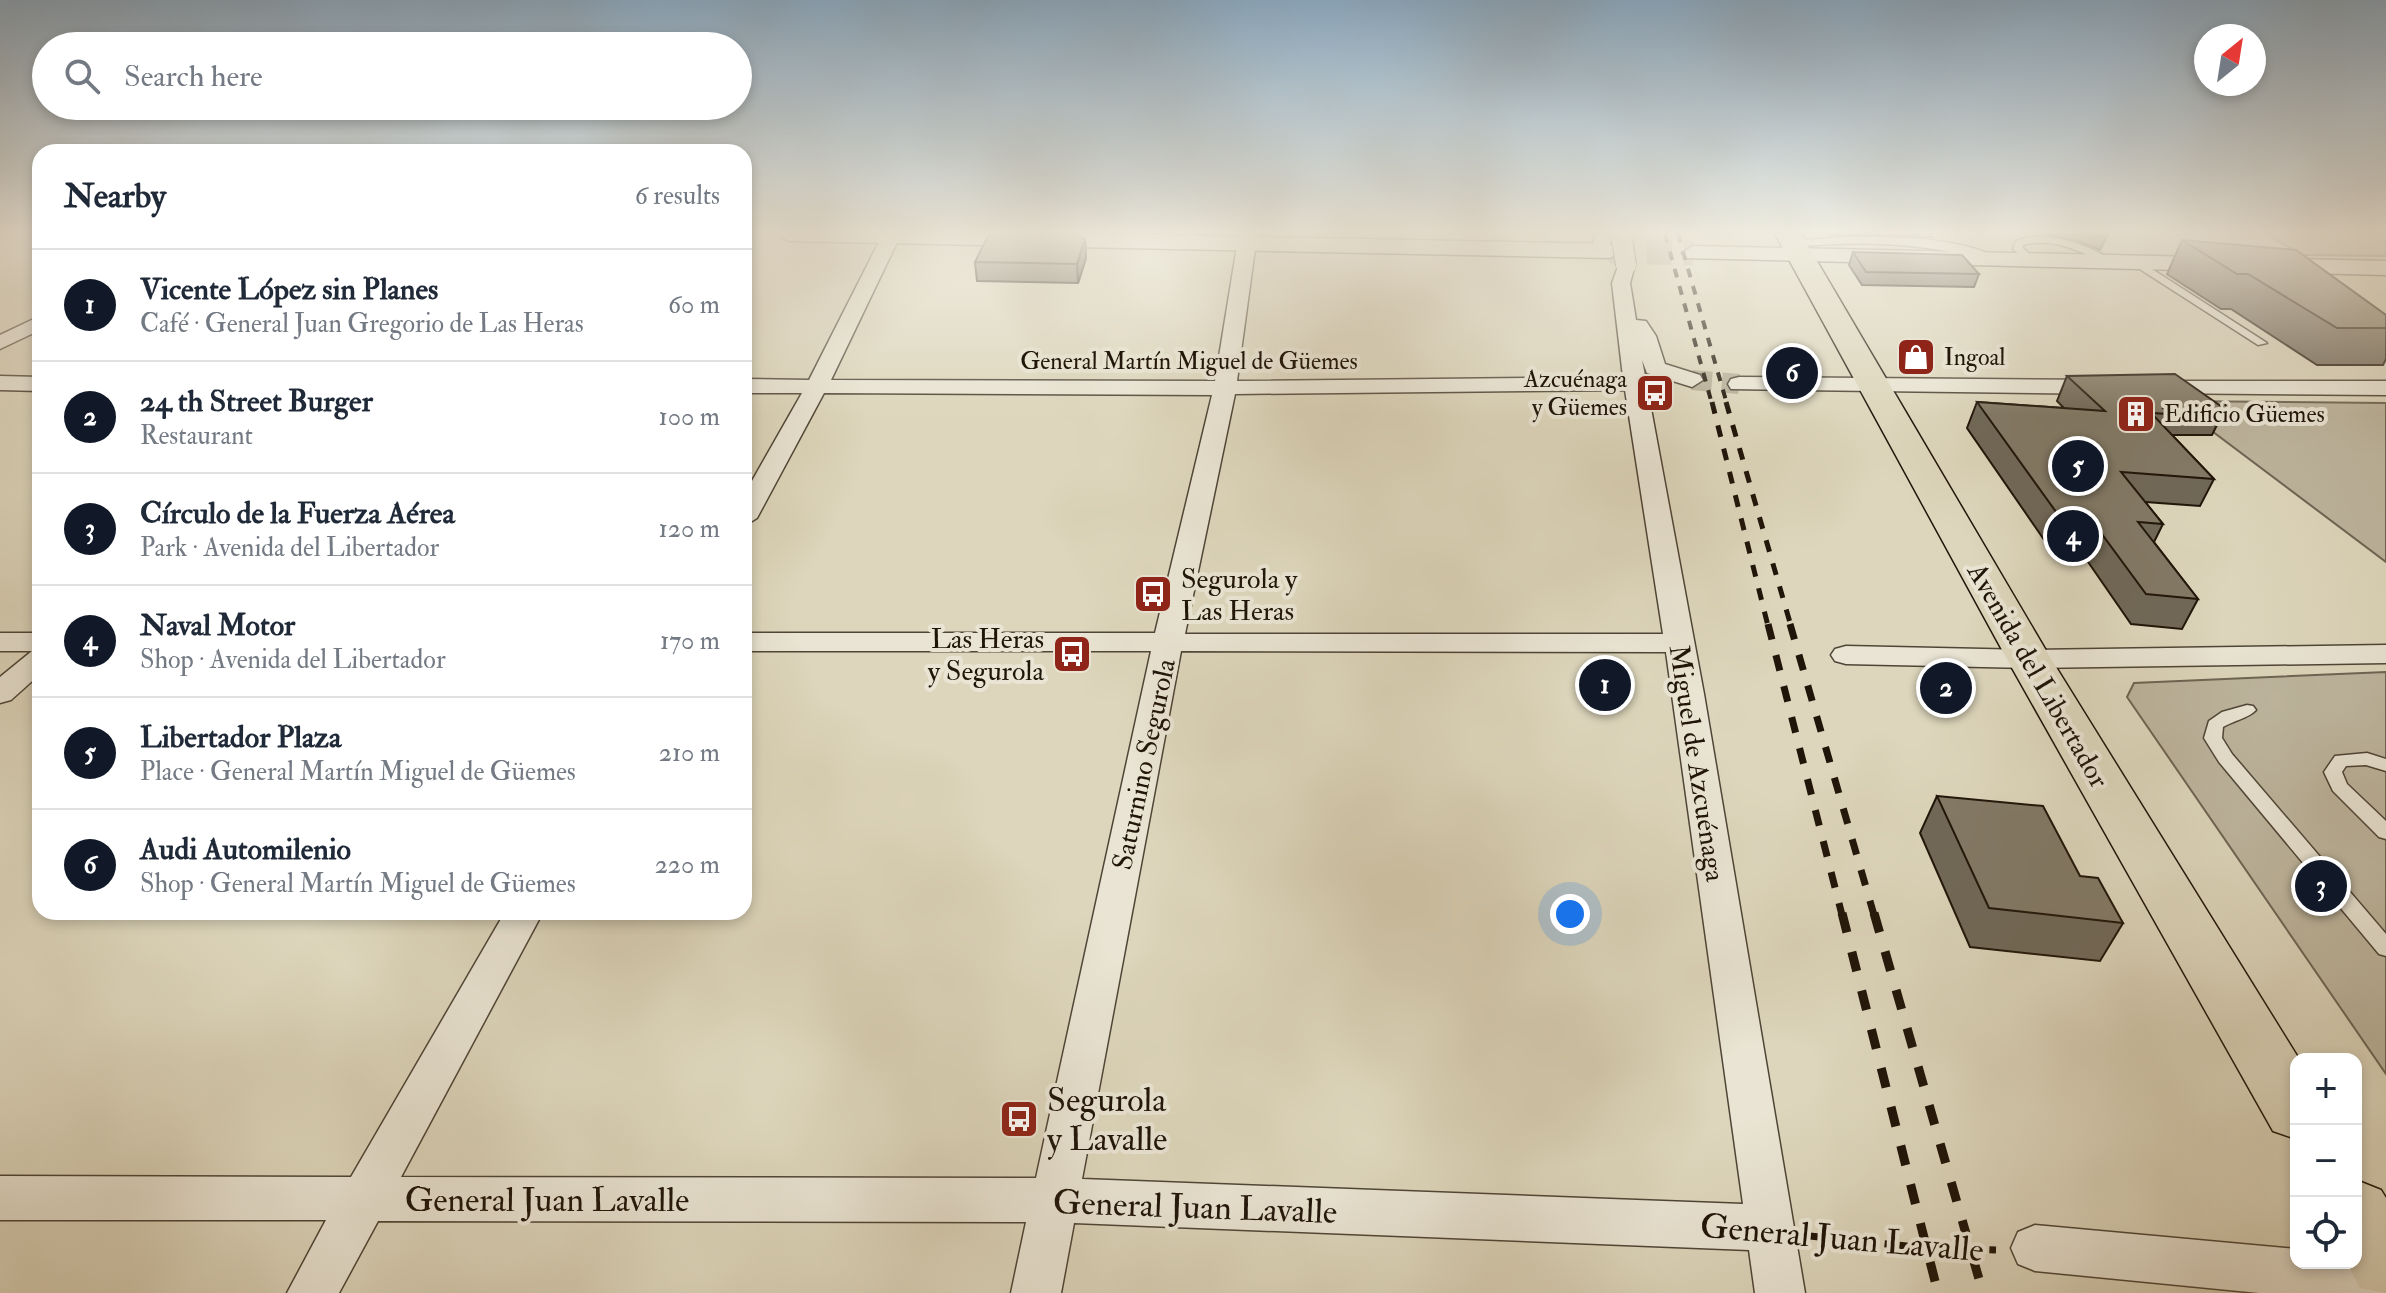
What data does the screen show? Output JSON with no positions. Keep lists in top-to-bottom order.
{
  "streets": {
    "main road": ["Avenida del Libertador"],
    "street": [
      "General Martín Miguel de Güemes",
      "Miguel de Azcuénaga",
      "Saturnino Segurola",
      "General Juan Lavalle"
    ]
  },
  "crossings": [
    ["General Martín Miguel de Güemes", "Miguel de Azcuénaga"],
    ["General Martín Miguel de Güemes", "Saturnino Segurola"],
    ["Miguel de Azcuénaga", "General Juan Lavalle"],
    ["Saturnino Segurola", "General Juan Lavalle"]
  ],
  "places": {
    "shop": ["Ingoal"],
    "bus stop": [
      "Azcuénaga y Güemes",
      "Segurola y Las Heras",
      "Las Heras y Segurola",
      "Segurola y Lavalle"
    ],
    "building": ["Edificio Güemes"]
  },
  "north": "top right",
  "page": {
    "search": "Search here",
    "heading": ["Nearby", "6 results"],
    "list": [
      {
        "mark": "1",
        "name": "Vicente López sin Planes",
        "note": "Café · General Juan Gregorio de Las Heras",
        "value": "60 m"
      },
      {
        "mark": "2",
        "name": "24 th Street Burger",
        "note": "Restaurant",
        "value": "100 m"
      },
      {
        "mark": "3",
        "name": "Círculo de la Fuerza Aérea",
        "note": "Park · Avenida del Libertador",
        "value": "120 m"
      },
      {
        "mark": "4",
        "name": "Naval Motor",
        "note": "Shop · Avenida del Libertador",
        "value": "170 m"
      },
      {
        "mark": "5",
        "name": "Libertador Plaza",
        "note": "Place · General Martín Miguel de Güemes",
        "value": "210 m"
      },
      {
        "mark": "6",
        "name": "Audi Automilenio",
        "note": "Shop · General Martín Miguel de Güemes",
        "value": "220 m"
      }
    ],
    "pins": [
      "6",
      "5",
      "4",
      "1",
      "2",
      "3"
    ],
    "map_buttons": ["+", "−"]
  }
}
